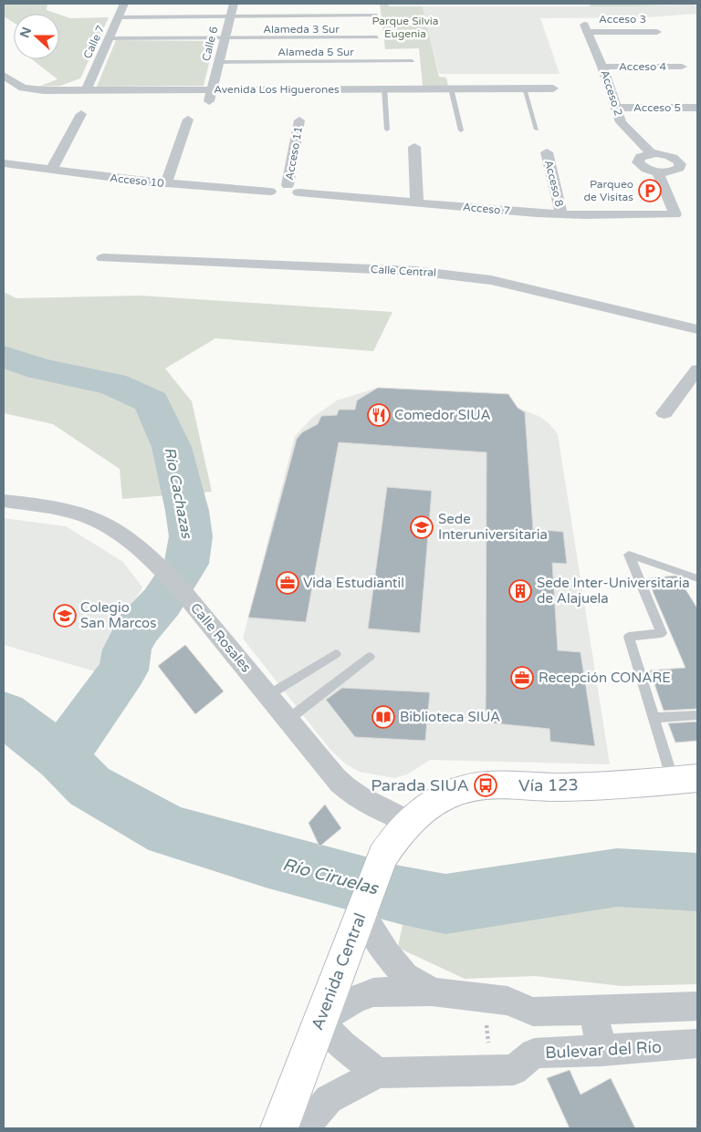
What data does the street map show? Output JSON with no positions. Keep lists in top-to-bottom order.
{
  "streets": {
    "main road": ["Vía 123", "Avenida Central"],
    "street": [
      "Acceso 3",
      "Calle 7",
      "Calle 6",
      "Acceso 4",
      "Avenida Los Higuerones",
      "Acceso 2",
      "Acceso 5",
      "Acceso 11",
      "Acceso 10",
      "Acceso 8",
      "Acceso 7",
      "Calle Central",
      "Calle Rosales",
      "Bulevar del Río"
    ],
    "lane": ["Alameda 3 Sur", "Alameda 5 Sur"]
  },
  "crossings": [
    ["Acceso 3", "Acceso 2"],
    ["Alameda 3 Sur", "Calle 7"],
    ["Alameda 3 Sur", "Calle 6"],
    ["Calle 7", "Avenida Los Higuerones"],
    ["Calle 6", "Alameda 5 Sur"],
    ["Calle 6", "Avenida Los Higuerones"],
    ["Acceso 4", "Acceso 2"],
    ["Acceso 2", "Acceso 5"],
    ["Acceso 11", "Acceso 10"],
    ["Acceso 11", "Acceso 7"],
    ["Acceso 10", "Acceso 7"],
    ["Acceso 8", "Acceso 7"],
    ["Calle Rosales", "Vía 123"],
    ["Calle Rosales", "Avenida Central"],
    ["Vía 123", "Avenida Central"]
  ],
  "water": ["Río Cachazas", "Río Ciruelas"],
  "parks": ["Parque Silvia Eugenia"],
  "places": {
    "parking": ["Parqueo de Visitas"],
    "restaurant": ["Comedor SIUA"],
    "school or university": ["Sede Interuniversitaria", "Colegio San Marcos"],
    "office": ["Vida Estudiantil", "Recepción CONARE"],
    "building": ["Sede Inter-Universitaria de Alajuela"],
    "library": ["Biblioteca SIUA"],
    "bus stop": ["Parada SIUA"]
  },
  "north": "left"
}
